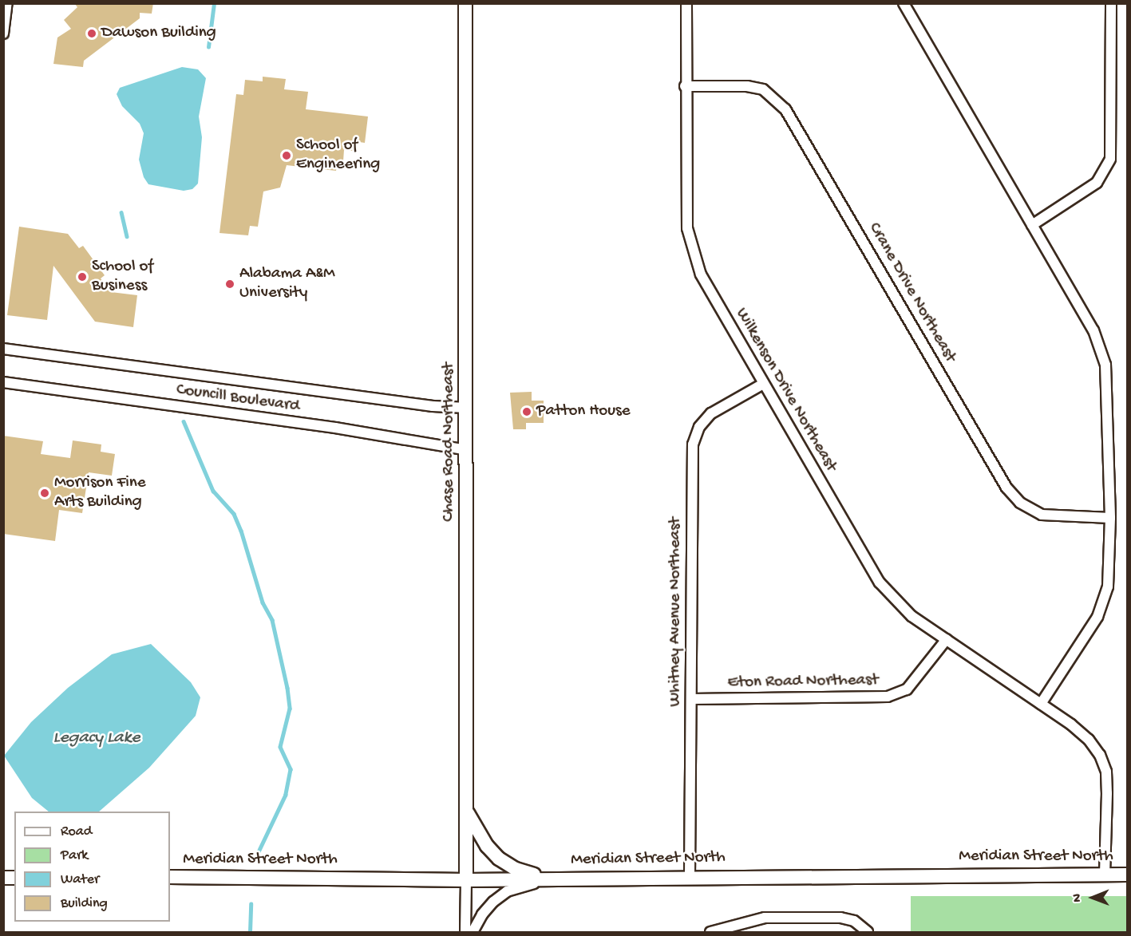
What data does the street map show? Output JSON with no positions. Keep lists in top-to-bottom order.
{
  "streets": {
    "street": [
      "Crane Drive Northeast",
      "Wilkenson Drive Northeast",
      "Councill Boulevard",
      "Chase Road Northeast",
      "Whitney Avenue Northeast",
      "Eton Road Northeast",
      "Meridian Street North"
    ]
  },
  "crossings": [
    ["Crane Drive Northeast", "Wilkenson Drive Northeast"],
    ["Wilkenson Drive Northeast", "Whitney Avenue Northeast"],
    ["Wilkenson Drive Northeast", "Eton Road Northeast"],
    ["Wilkenson Drive Northeast", "Meridian Street North"],
    ["Councill Boulevard", "Chase Road Northeast"],
    ["Chase Road Northeast", "Meridian Street North"],
    ["Whitney Avenue Northeast", "Eton Road Northeast"],
    ["Whitney Avenue Northeast", "Meridian Street North"]
  ],
  "water": ["Legacy Lake"],
  "places": [
    "Dawson Building",
    "School of Engineering",
    "School of Business",
    "Alabama A&M University",
    "Patton House",
    "Morrison Fine Arts Building"
  ],
  "legend": [
    "Road",
    "Park",
    "Water",
    "Building"
  ],
  "north": "left"
}
